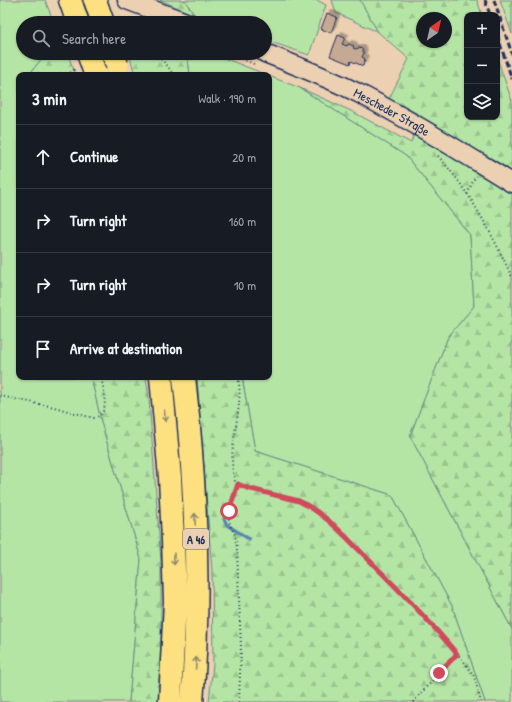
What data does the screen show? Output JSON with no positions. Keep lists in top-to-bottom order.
{
  "streets": {
    "highway": ["A 46"],
    "street": ["Mescheder Straße"]
  },
  "north": "top right",
  "page": {
    "map_buttons": ["+", "−"],
    "search": "Search here",
    "heading": ["3 min", "Walk · 190 m"],
    "list": [
      ["Continue", "20 m"],
      ["Turn right", "160 m"],
      ["Turn right", "10 m"],
      "Arrive at destination"
    ]
  }
}
